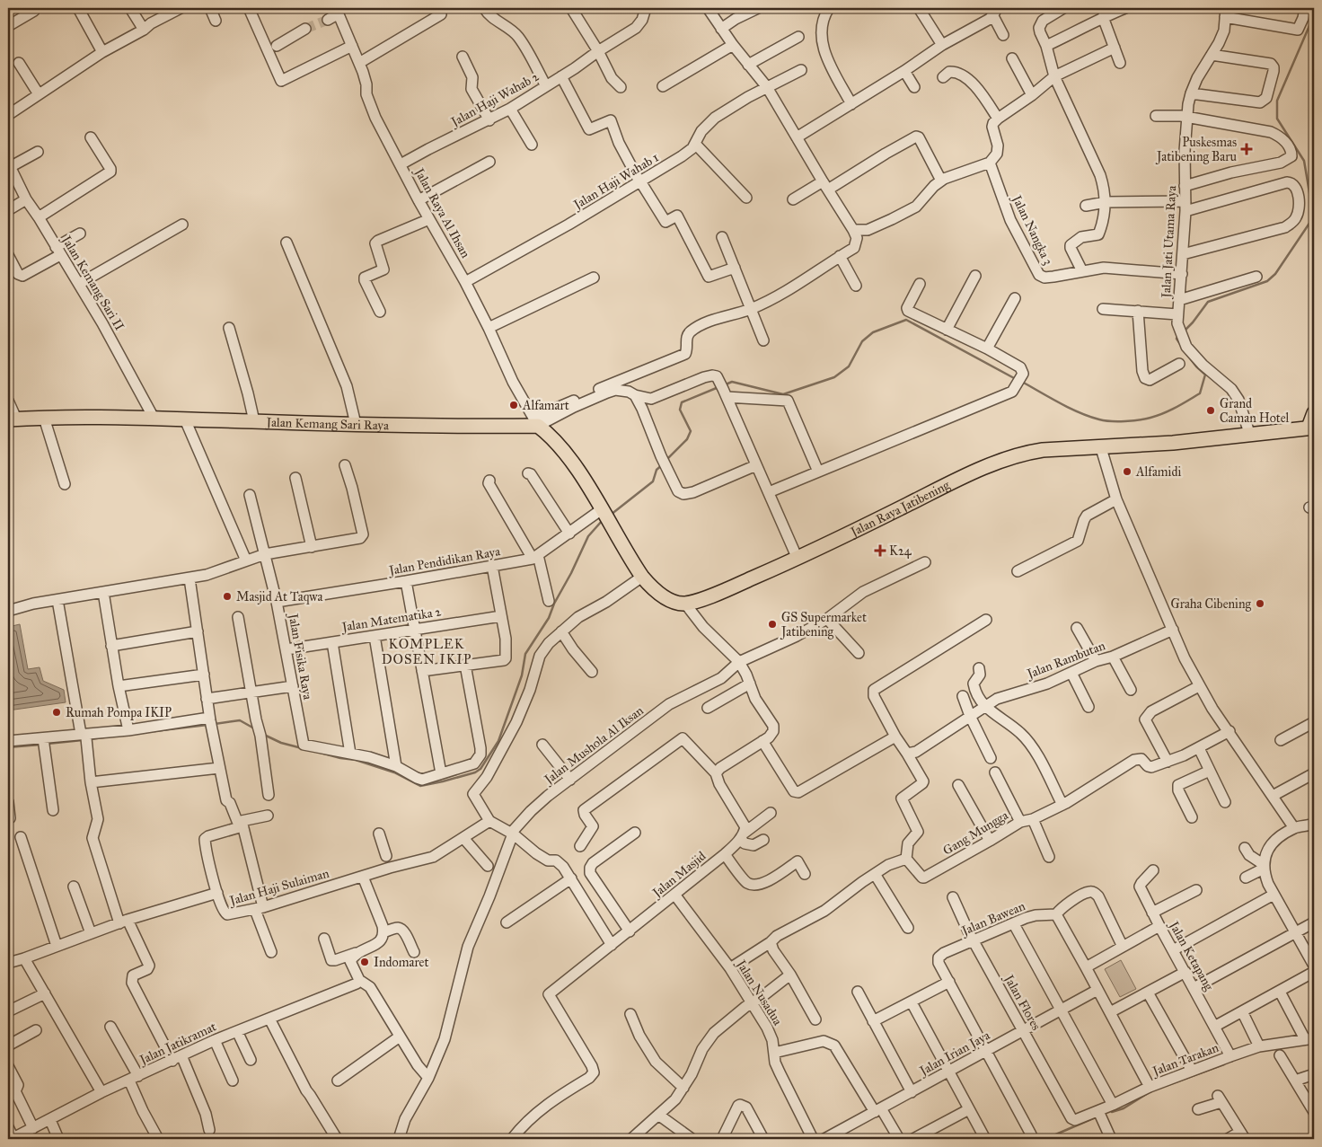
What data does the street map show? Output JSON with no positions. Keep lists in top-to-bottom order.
{
  "streets": {
    "main road": ["Jalan Kemang Sari Raya", "Jalan Raya Jatibening"],
    "street": [
      "Jalan Haji Wahab 2",
      "Jalan Haji Wahab 1",
      "Jalan Raya Al Ihsan",
      "Jalan Nangka 3",
      "Jalan Jati Utama Raya",
      "Jalan Kemang Sari II",
      "Jalan Pendidikan Raya",
      "Jalan Matematika 2",
      "Jalan Fisika Raya",
      "Jalan Rambutan",
      "Jalan Mushola Al Iksan",
      "Gang Mungga",
      "Jalan Masjid",
      "Jalan Haji Sulaiman",
      "Jalan Bawean",
      "Jalan Ketapang",
      "Jalan Nusadua",
      "Jalan Flores",
      "Jalan Jatikramat",
      "Jalan Irian Jaya",
      "Jalan Tarakan"
    ]
  },
  "crossings": [
    ["Jalan Haji Wahab 2", "Jalan Raya Al Ihsan"],
    ["Jalan Haji Wahab 1", "Jalan Raya Al Ihsan"],
    ["Jalan Raya Al Ihsan", "Jalan Kemang Sari Raya"],
    ["Jalan Nangka 3", "Jalan Jati Utama Raya"],
    ["Jalan Jati Utama Raya", "Jalan Raya Jatibening"],
    ["Jalan Kemang Sari II", "Jalan Kemang Sari Raya"],
    ["Jalan Pendidikan Raya", "Jalan Fisika Raya"],
    ["Jalan Matematika 2", "Jalan Fisika Raya"],
    ["Jalan Masjid", "Jalan Nusadua"],
    ["Jalan Bawean", "Jalan Flores"],
    ["Jalan Ketapang", "Jalan Tarakan"],
    ["Jalan Flores", "Jalan Irian Jaya"],
    ["Jalan Flores", "Jalan Tarakan"]
  ],
  "districts": ["KOMPLEK DOSEN IKIP"],
  "places": {
    "health": ["Puskesmas Jatibening Baru", "K24"],
    "other": [
      "Alfamart",
      "Grand Caman Hotel",
      "Alfamidi",
      "Masjid At Taqwa",
      "Graha Cibening",
      "GS Supermarket Jatibening",
      "Rumah Pompa IKIP",
      "Indomaret"
    ]
  }
}
